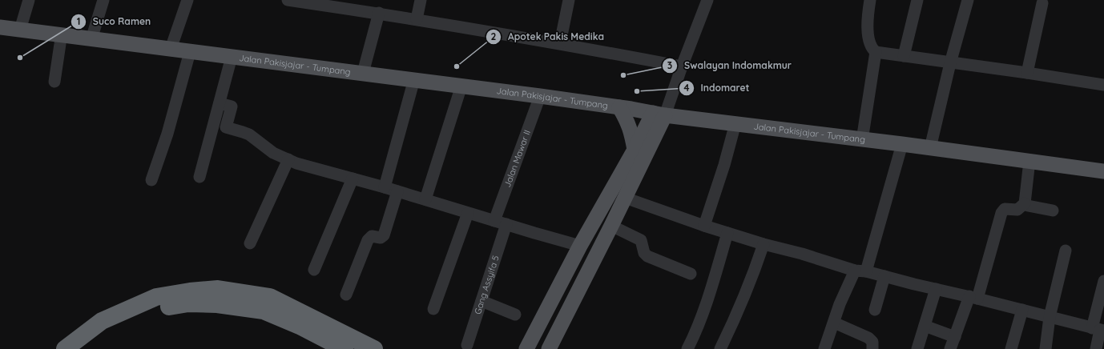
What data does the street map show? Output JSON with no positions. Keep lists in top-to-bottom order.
{
  "streets": {
    "main road": ["Jalan Pakisjajar - Tumpang"],
    "street": ["Jalan Mawar II", "Gang Assyifa 5"]
  },
  "crossings": [
    ["Jalan Pakisjajar - Tumpang", "Jalan Mawar II"]
  ],
  "places": [
    "Suco Ramen",
    "Apotek Pakis Medika",
    "Swalayan Indomakmur",
    "Indomaret"
  ]
}
